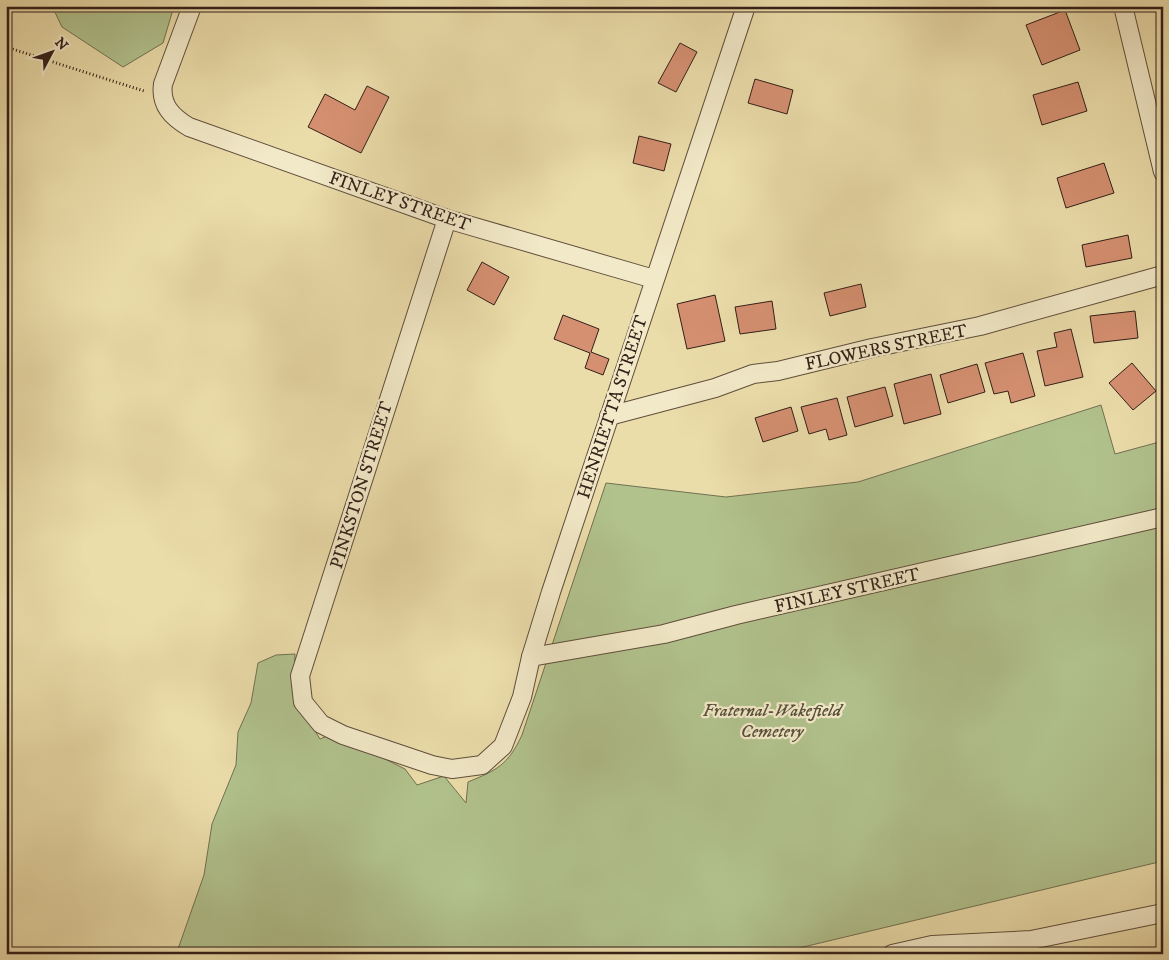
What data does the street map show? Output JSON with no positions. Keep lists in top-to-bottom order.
{
  "streets": {
    "street": [
      "FINLEY STREET",
      "FLOWERS STREET",
      "HENRIETTA STREET",
      "PINKSTON STREET"
    ]
  },
  "crossings": [
    ["FINLEY STREET", "HENRIETTA STREET"],
    ["FINLEY STREET", "PINKSTON STREET"],
    ["FLOWERS STREET", "HENRIETTA STREET"],
    ["HENRIETTA STREET", "PINKSTON STREET"]
  ],
  "parks": ["Fraternal-Wakefield Cemetery"],
  "north": "top right"
}
